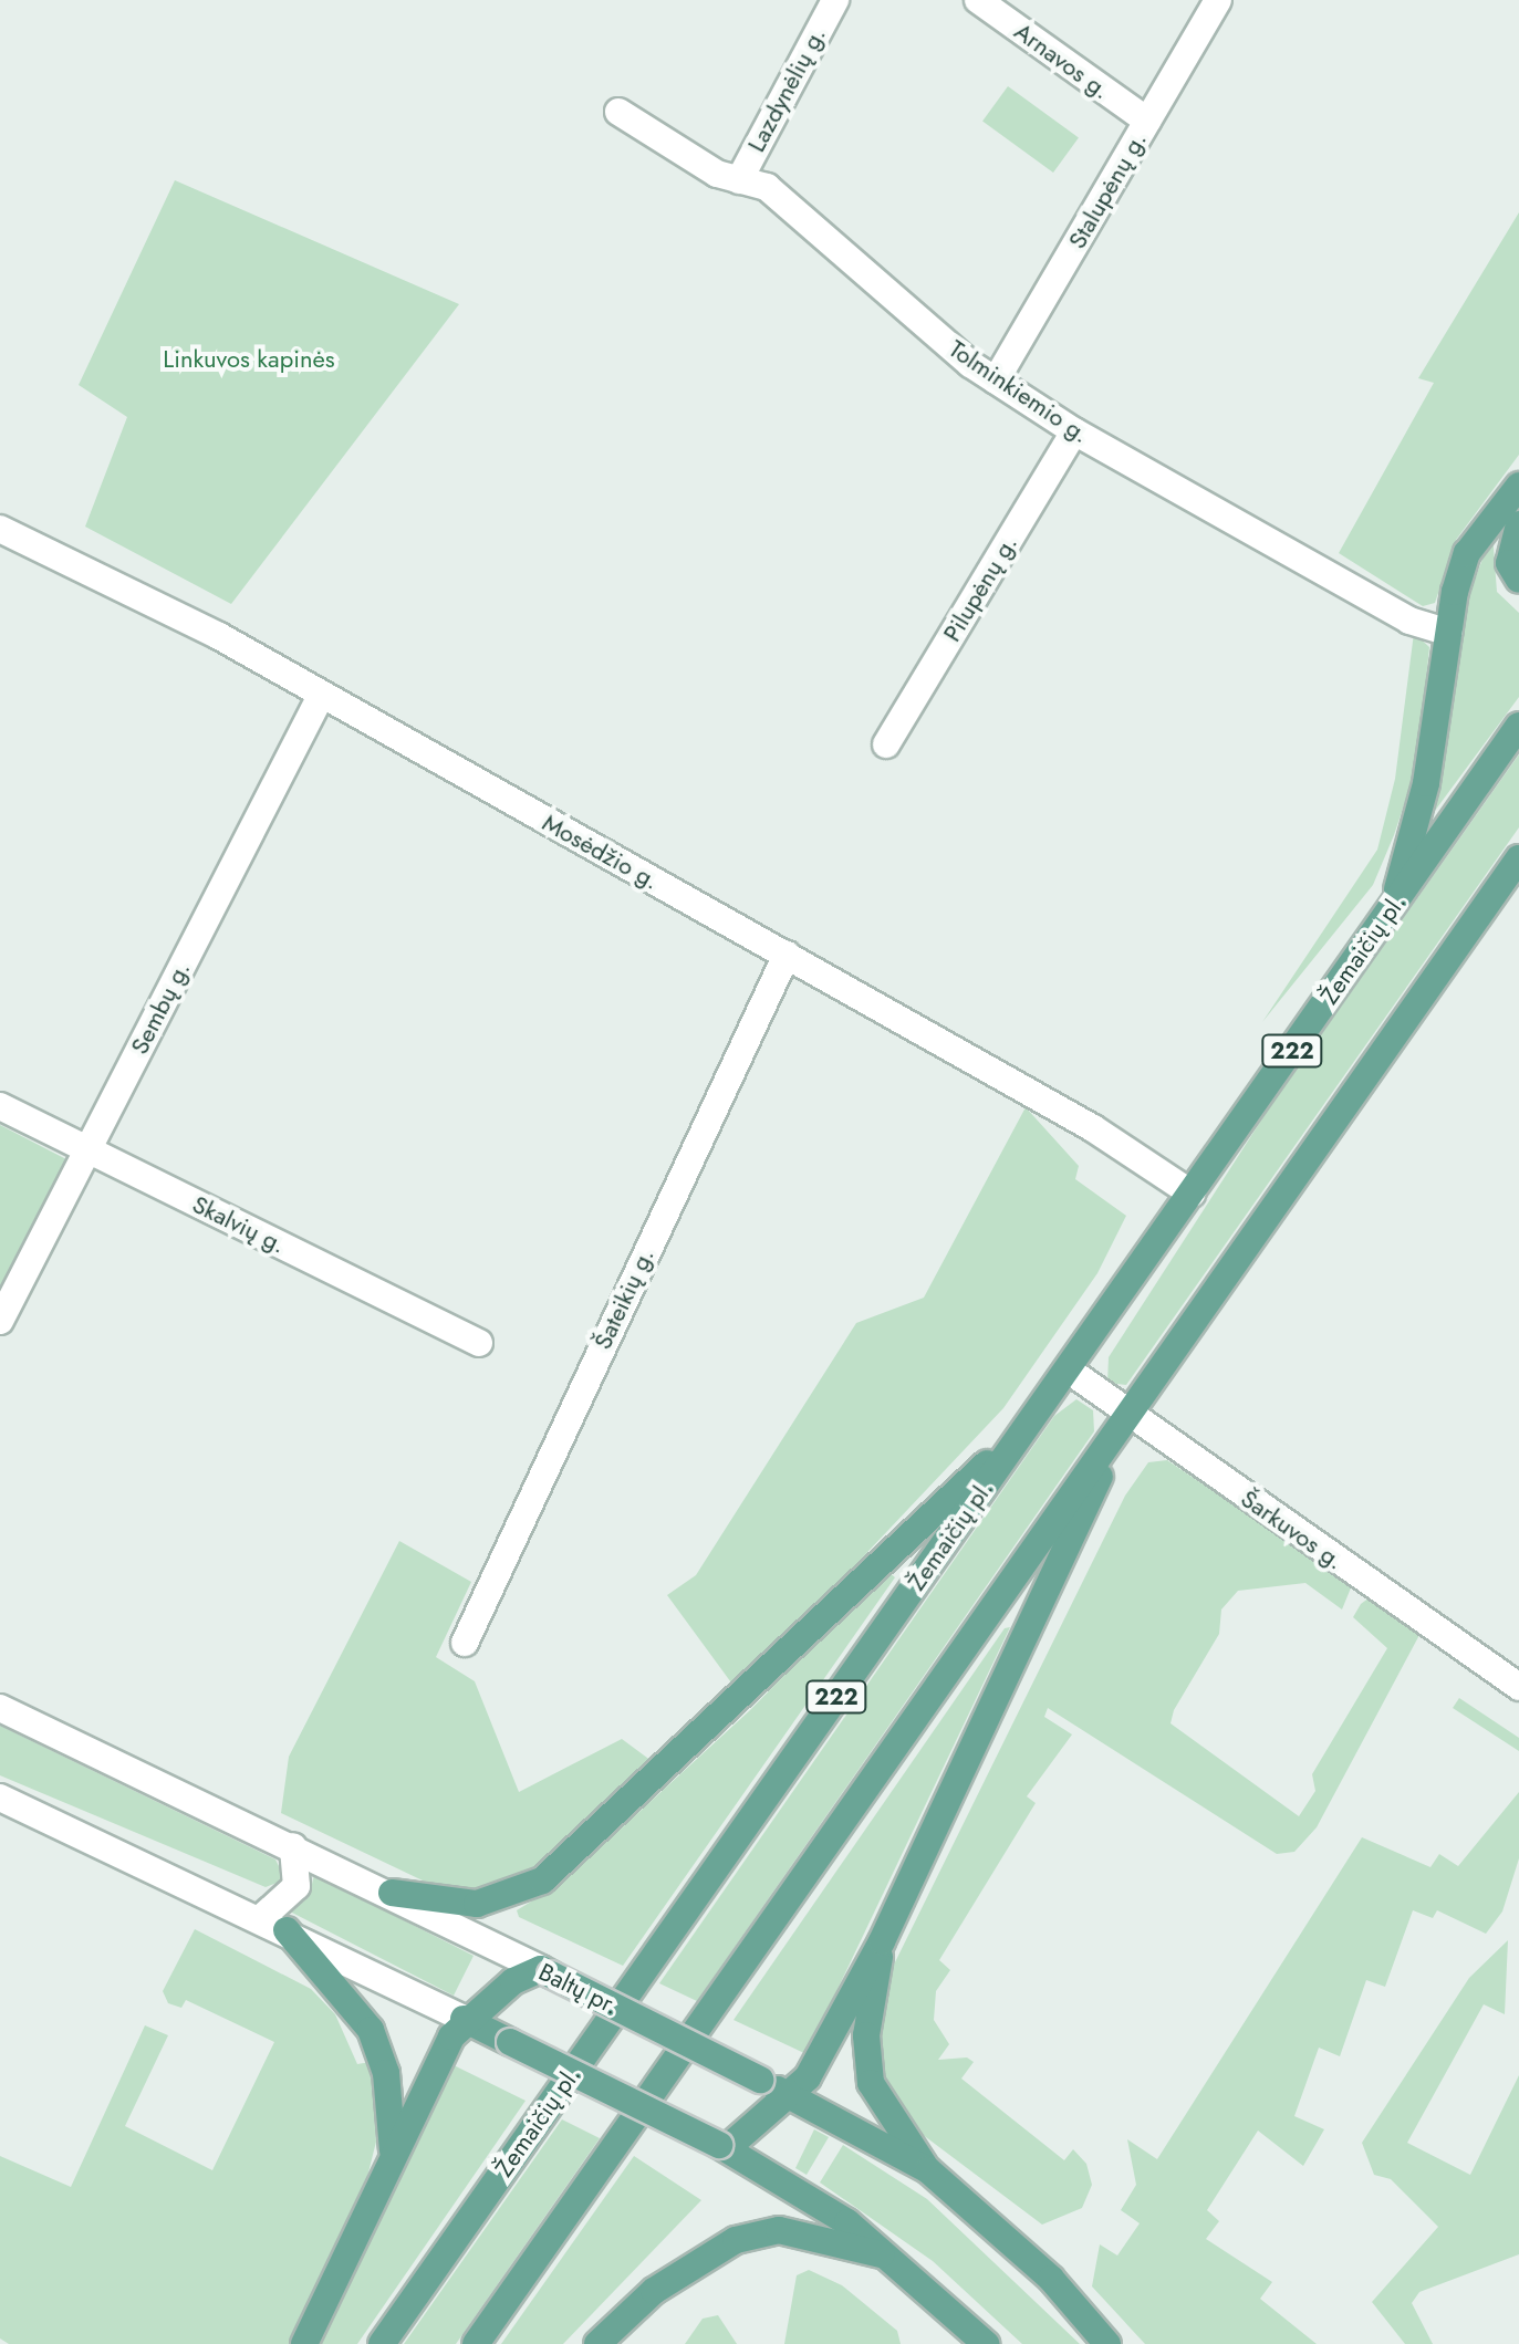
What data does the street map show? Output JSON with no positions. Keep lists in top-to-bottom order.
{
  "streets": {
    "main road": ["Žemaičių pl.", "222", "Baltų pr."],
    "street": [
      "Arnavos g.",
      "Lazdynėlių g.",
      "Stalupėnų g.",
      "Tolminkiemio g.",
      "Pilupėnų g.",
      "Mosėdžio g.",
      "Sembų g.",
      "Skalvių g.",
      "Šateikių g.",
      "Šarkuvos g."
    ]
  },
  "crossings": [
    ["Arnavos g.", "Stalupėnų g."],
    ["Lazdynėlių g.", "Tolminkiemio g."],
    ["Stalupėnų g.", "Tolminkiemio g."],
    ["Tolminkiemio g.", "Pilupėnų g."],
    ["Mosėdžio g.", "Žemaičių pl."],
    ["Mosėdžio g.", "Sembų g."],
    ["Mosėdžio g.", "Šateikių g."],
    ["Žemaičių pl.", "Šarkuvos g."],
    ["Sembų g.", "Skalvių g."]
  ],
  "parks": ["Linkuvos kapinės"]
}
